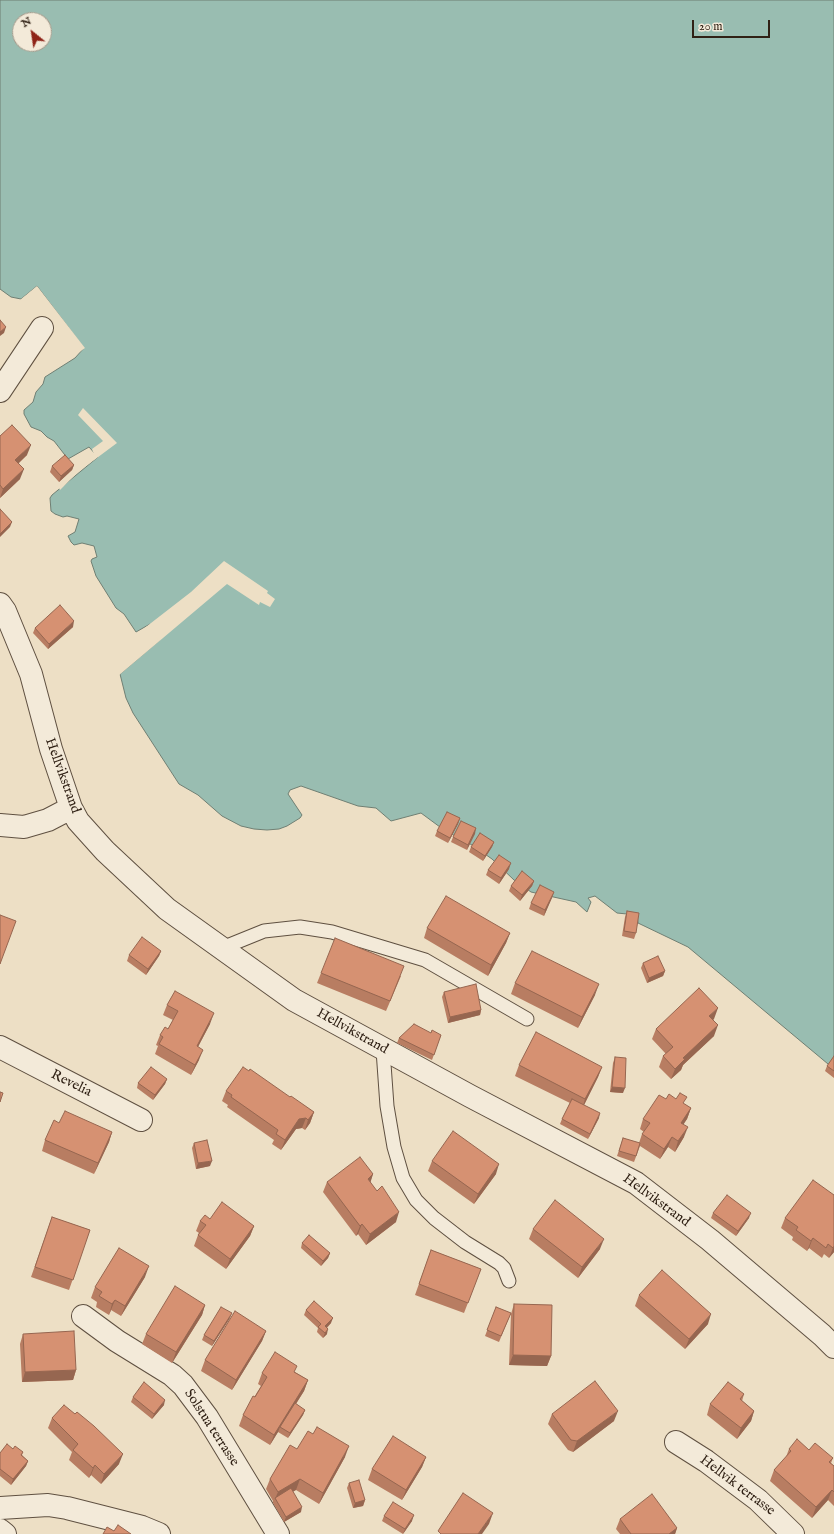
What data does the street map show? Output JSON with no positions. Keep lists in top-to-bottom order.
{
  "streets": {
    "street": [
      "Hellvikstrand",
      "Revelia",
      "Solstua terrasse",
      "Hellvik terrasse"
    ]
  },
  "scale_bar": "20 m",
  "north": "top left"
}
